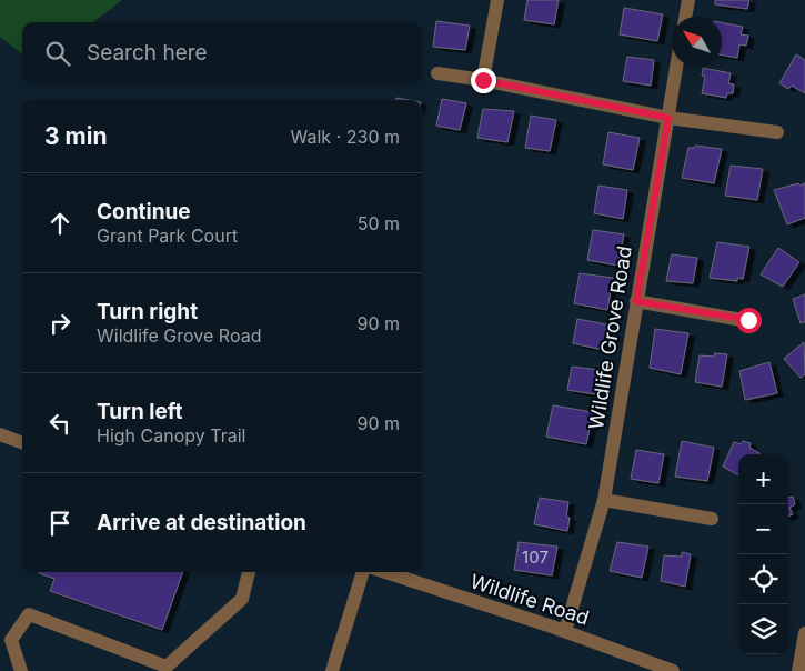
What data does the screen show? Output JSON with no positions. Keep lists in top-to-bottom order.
{
  "streets": {
    "street": ["Wildlife Grove Road", "Wildlife Road"]
  },
  "crossings": [
    ["Wildlife Grove Road", "Wildlife Road"]
  ],
  "house_numbers": ["107"],
  "north": "top left",
  "page": {
    "search": "Search here",
    "heading": ["3 min", "Walk · 230 m"],
    "list": [
      ["Continue", "Grant Park Court", "50 m"],
      ["Turn right", "Wildlife Grove Road", "90 m"],
      ["Turn left", "High Canopy Trail", "90 m"],
      "Arrive at destination"
    ],
    "map_buttons": ["+", "−"]
  }
}
